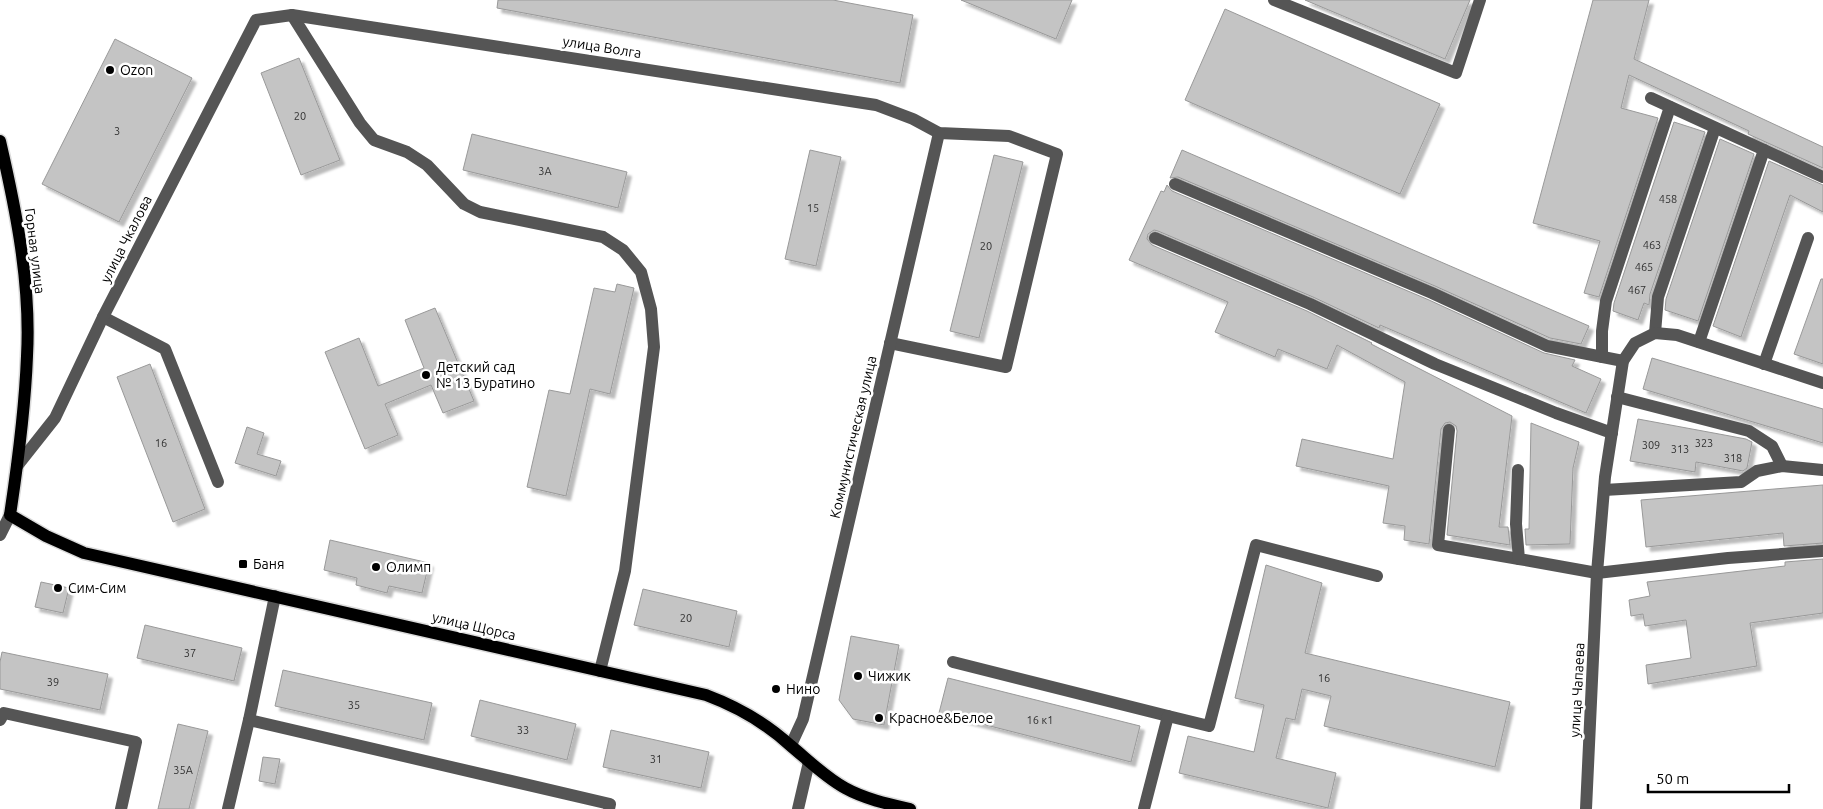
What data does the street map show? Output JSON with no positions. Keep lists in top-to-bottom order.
{
  "streets": {
    "main road": ["Горная улица", "улица Щорса"],
    "street": [
      "улица Волга",
      "улица Чкалова",
      "Коммунистическая улица",
      "улица Чапаева"
    ]
  },
  "crossings": [
    ["улица Волга", "улица Чкалова"],
    ["улица Волга", "Коммунистическая улица"],
    ["улица Чкалова", "Горная улица"],
    ["Горная улица", "улица Щорса"],
    ["Коммунистическая улица", "улица Щорса"]
  ],
  "places": {
    "other": [
      "Ozon",
      "Детский сад № 13 Буратино",
      "Олимп",
      "Сим-Сим",
      "Чижик",
      "Нино",
      "Красное&Белое"
    ],
    "transit": ["Баня"]
  },
  "house_numbers": [
    "20",
    "3",
    "3А",
    "458",
    "15",
    "463",
    "20",
    "465",
    "467",
    "16",
    "323",
    "309",
    "313",
    "318",
    "20",
    "37",
    "16",
    "39",
    "35",
    "16 к1",
    "33",
    "31",
    "35А"
  ],
  "scale_bar": "50 m"
}
